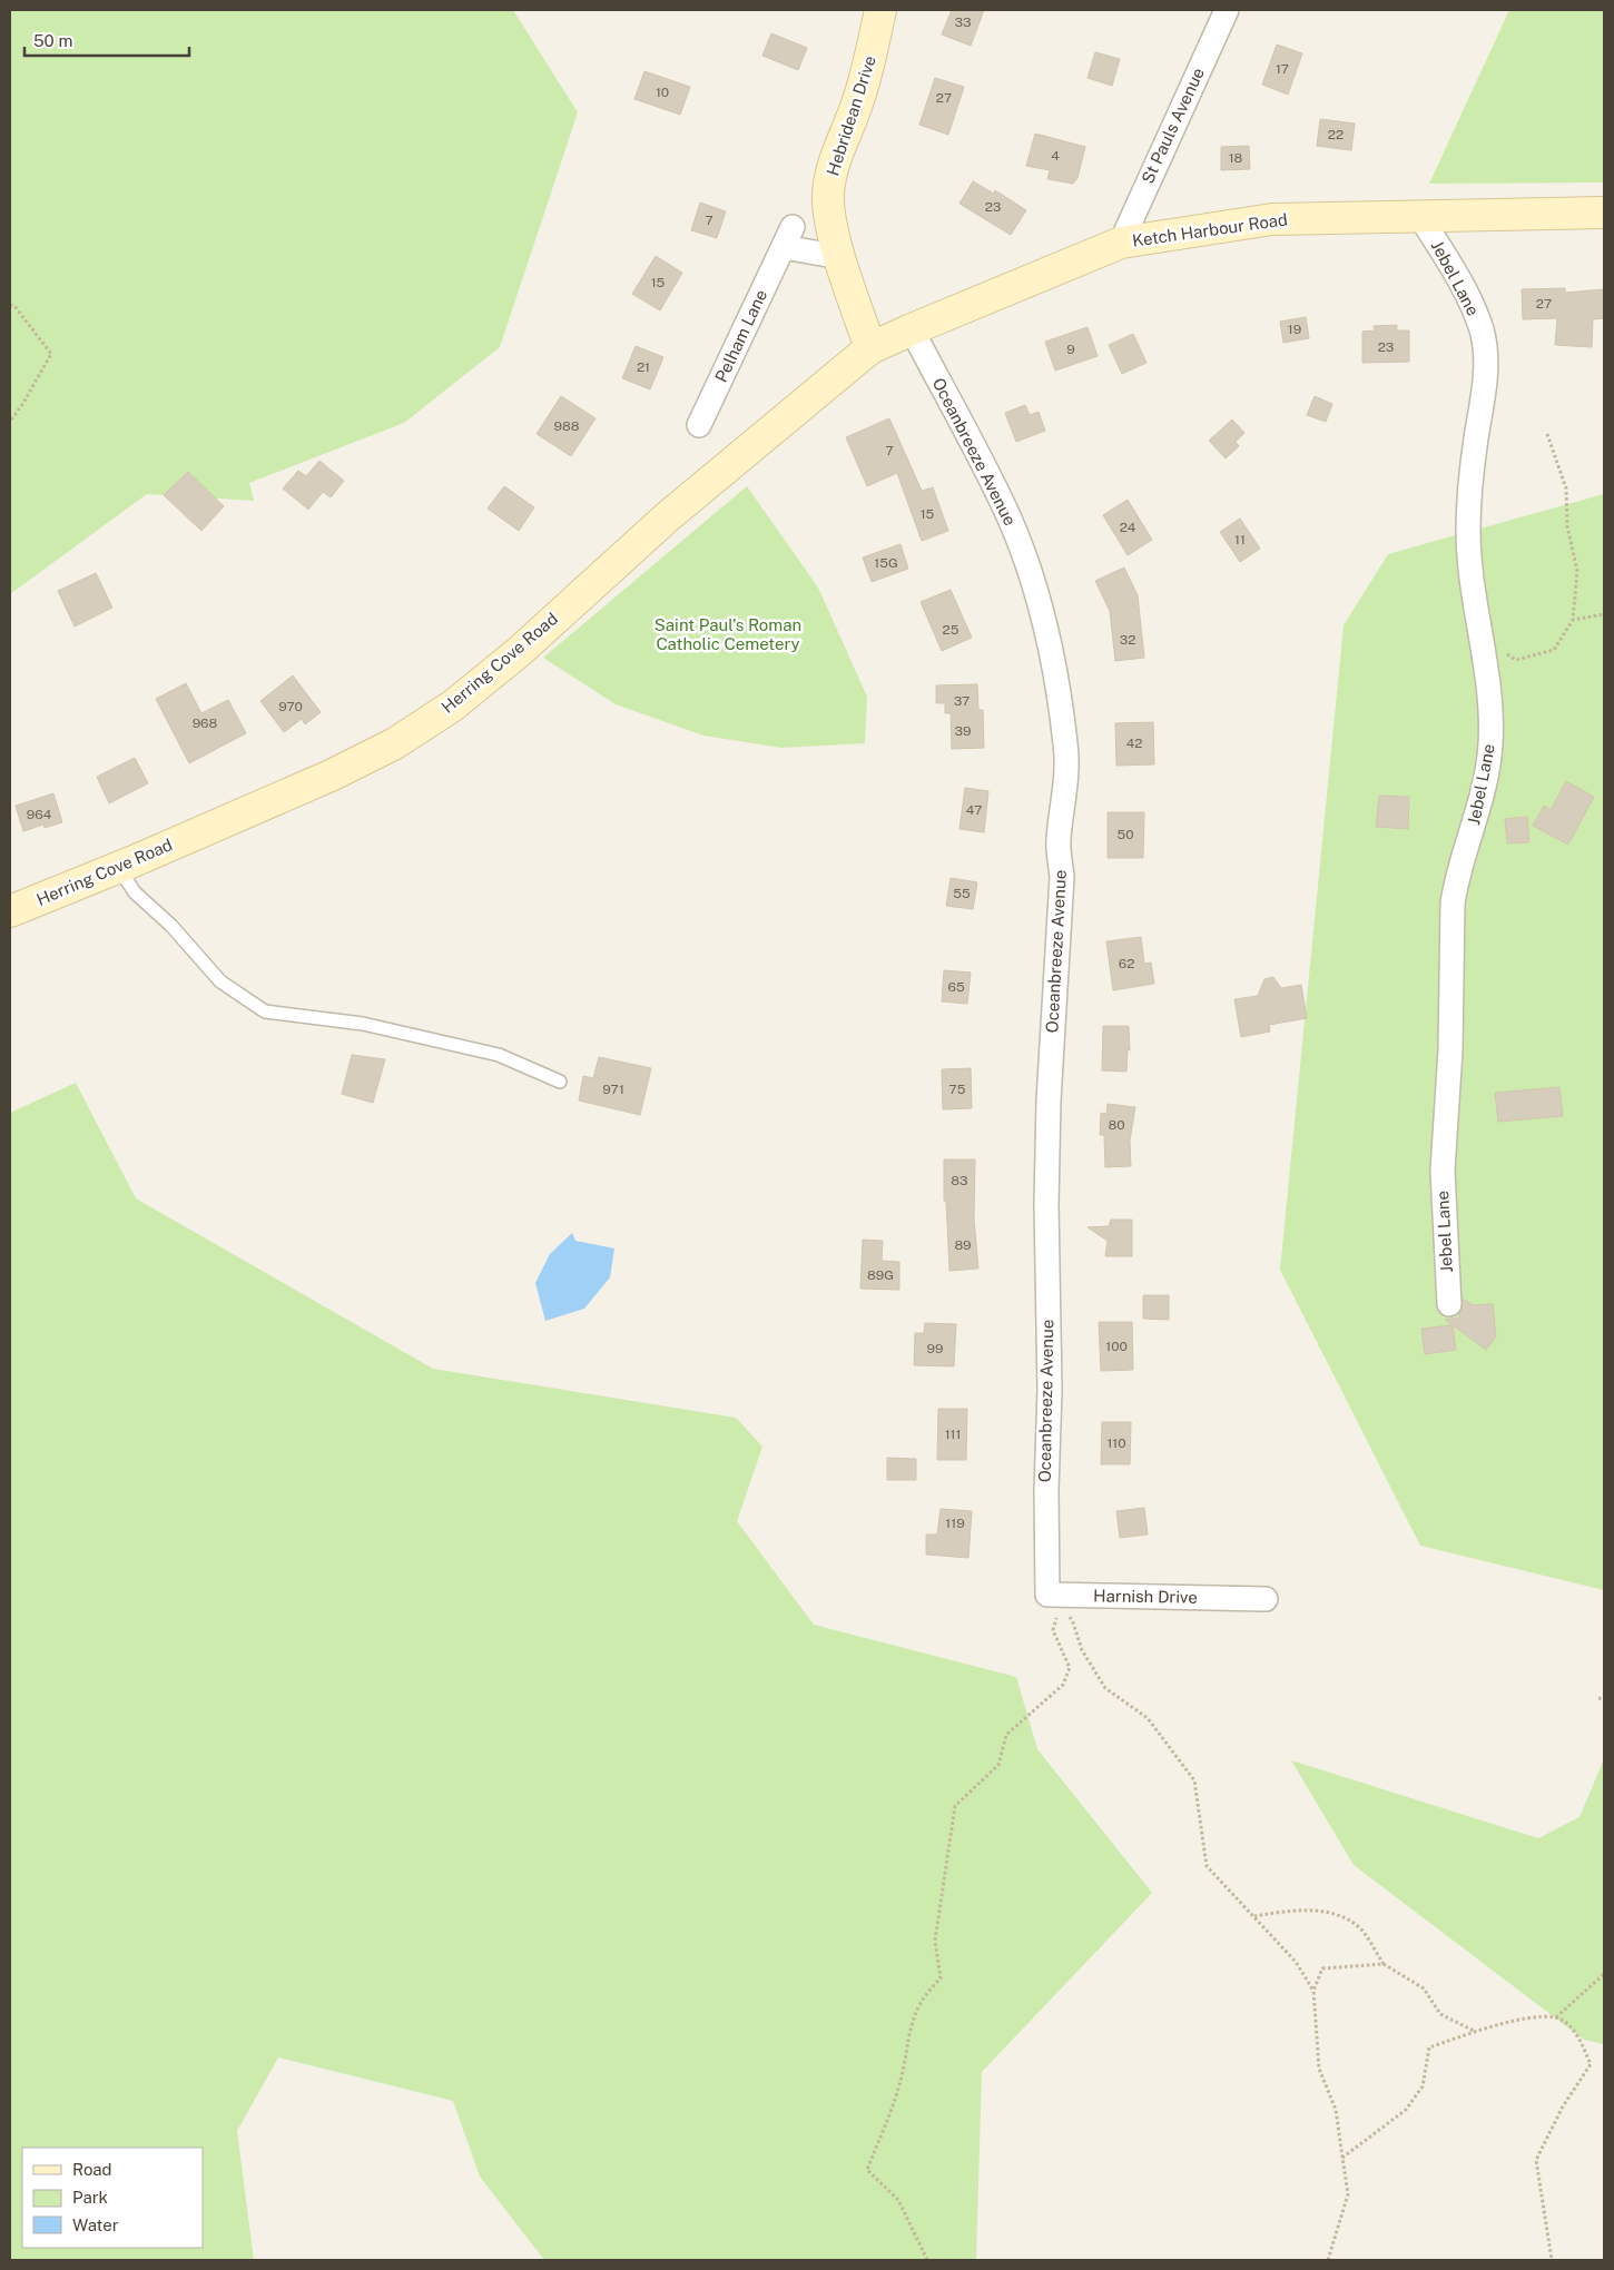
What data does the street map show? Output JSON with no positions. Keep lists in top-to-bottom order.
{
  "streets": {
    "main road": ["Hebridean Drive", "Ketch Harbour Road", "Herring Cove Road"],
    "street": [
      "St Pauls Avenue",
      "Jebel Lane",
      "Pelham Lane",
      "Oceanbreeze Avenue",
      "Harnish Drive"
    ]
  },
  "crossings": [
    ["Hebridean Drive", "Ketch Harbour Road"],
    ["Hebridean Drive", "Pelham Lane"],
    ["Hebridean Drive", "Herring Cove Road"],
    ["St Pauls Avenue", "Ketch Harbour Road"],
    ["Ketch Harbour Road", "Jebel Lane"],
    ["Ketch Harbour Road", "Oceanbreeze Avenue"],
    ["Ketch Harbour Road", "Herring Cove Road"],
    ["Oceanbreeze Avenue", "Harnish Drive"]
  ],
  "parks": ["Saint Paul's Roman Catholic Cemetery"],
  "house_numbers": [
    "33",
    "17",
    "10",
    "27",
    "22",
    "4",
    "18",
    "23",
    "7",
    "15",
    "27",
    "19",
    "23",
    "9",
    "21",
    "988",
    "7",
    "15",
    "24",
    "11",
    "15G",
    "25",
    "32",
    "37",
    "970",
    "968",
    "39",
    "42",
    "47",
    "964",
    "50",
    "55",
    "62",
    "65",
    "971",
    "75",
    "80",
    "83",
    "89",
    "89G",
    "100",
    "99",
    "111",
    "110",
    "119"
  ],
  "legend": ["Road", "Park", "Water"],
  "scale_bar": "50 m"
}
